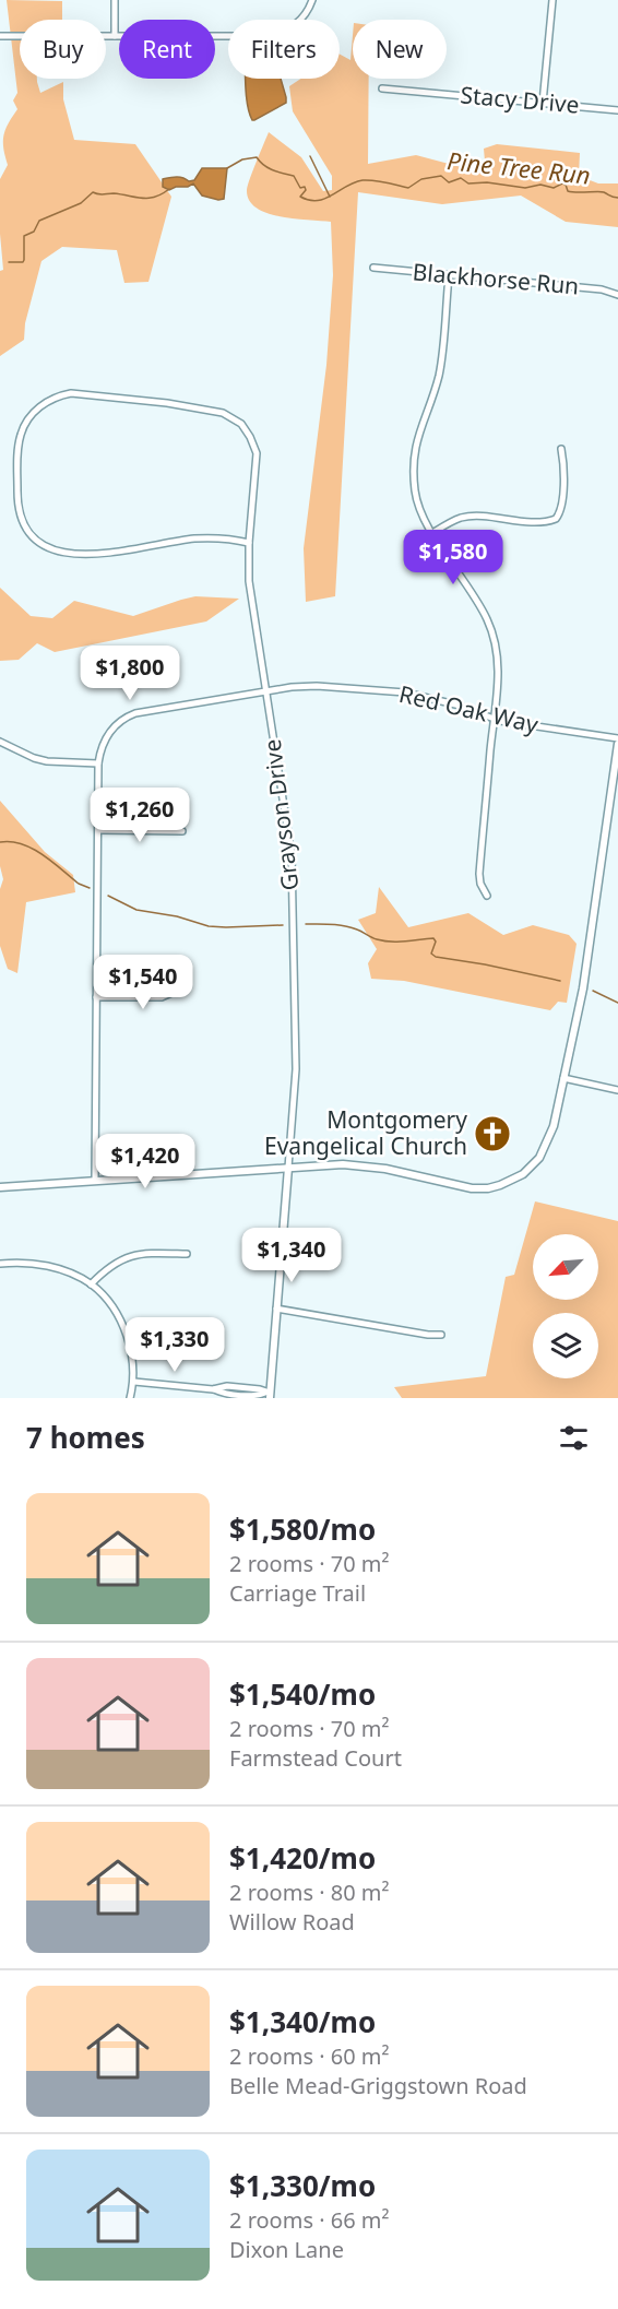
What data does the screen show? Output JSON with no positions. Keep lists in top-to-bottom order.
{
  "streets": {
    "street": [
      "Stacy Drive",
      "Blackhorse Run",
      "Red Oak Way",
      "Grayson Drive"
    ]
  },
  "crossings": [
    ["Red Oak Way", "Grayson Drive"]
  ],
  "water": ["Pine Tree Run"],
  "places": {
    "church": ["Montgomery Evangelical Church"]
  },
  "north": "bottom left",
  "page": {
    "chip": [
      "Buy",
      "Rent",
      "Filters",
      "New"
    ],
    "price": [
      "$1,580",
      "$1,800",
      "$1,260",
      "$1,540",
      "$1,420",
      "$1,340",
      "$1,330"
    ],
    "heading": "7 homes",
    "list": [
      {
        "name": "$1,580/mo",
        "note": "2 rooms · 70 m² · Carriage Trail"
      },
      {
        "name": "$1,540/mo",
        "note": "2 rooms · 70 m² · Farmstead Court"
      },
      {
        "name": "$1,420/mo",
        "note": "2 rooms · 80 m² · Willow Road"
      },
      {
        "name": "$1,340/mo",
        "note": "2 rooms · 60 m² · Belle Mead-Griggstown Road"
      },
      {
        "name": "$1,330/mo",
        "note": "2 rooms · 66 m² · Dixon Lane"
      }
    ]
  }
}
